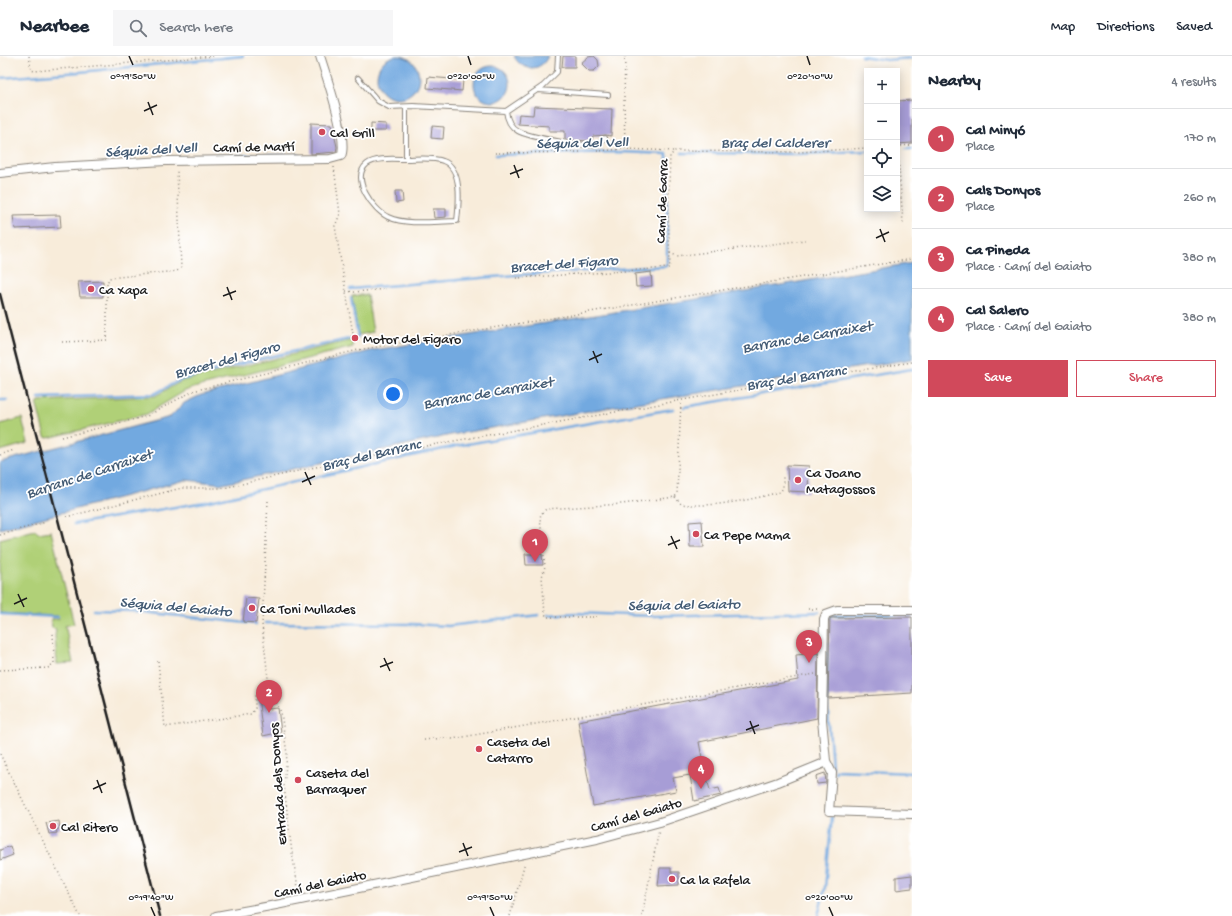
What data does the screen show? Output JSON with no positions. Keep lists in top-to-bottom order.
{
  "streets": {
    "street": ["Camí de Martí", "Camí del Gaiato"],
    "path": ["Camí de Garra", "Entrada dels Donyos"]
  },
  "crossings": [
    ["Entrada dels Donyos", "Camí del Gaiato"]
  ],
  "water": [
    "Séquia del Vell",
    "Braç del Calderer",
    "Bracet del Figaro",
    "Barranc de Carraixet",
    "Braç del Barranc",
    "Séquia del Gaiato"
  ],
  "places": [
    "Cal Grill",
    "Ca Xapa",
    "Motor del Figaro",
    "Ca Joano Matagossos",
    "Ca Pepe Mama",
    "Ca Toni Mullades",
    "Caseta del Catarro",
    "Caseta del Barraquer",
    "Cal Ritero",
    "Ca la Rafela"
  ],
  "page": {
    "header": "Nearbee",
    "search": "Search here",
    "nav": ["Map", "Directions", "Saved"],
    "heading": ["Nearby", "4 results"],
    "map_buttons": ["+", "−"],
    "list": [
      {
        "mark": "1",
        "name": "Cal Minyó",
        "note": "Place",
        "value": "170 m"
      },
      {
        "mark": "2",
        "name": "Cals Donyos",
        "note": "Place",
        "value": "260 m"
      },
      {
        "mark": "3",
        "name": "Ca Pineda",
        "note": "Place · Camí del Gaiato",
        "value": "380 m"
      },
      {
        "mark": "4",
        "name": "Cal Salero",
        "note": "Place · Camí del Gaiato",
        "value": "380 m"
      }
    ],
    "buttons": ["Save", "Share"],
    "pins": [
      "1",
      "3",
      "2",
      "4"
    ]
  },
  "coordinates": [
    "0°19'50\"W",
    "0°20'00\"W",
    "0°20'10\"W",
    "0°19'40\"W"
  ]
}
